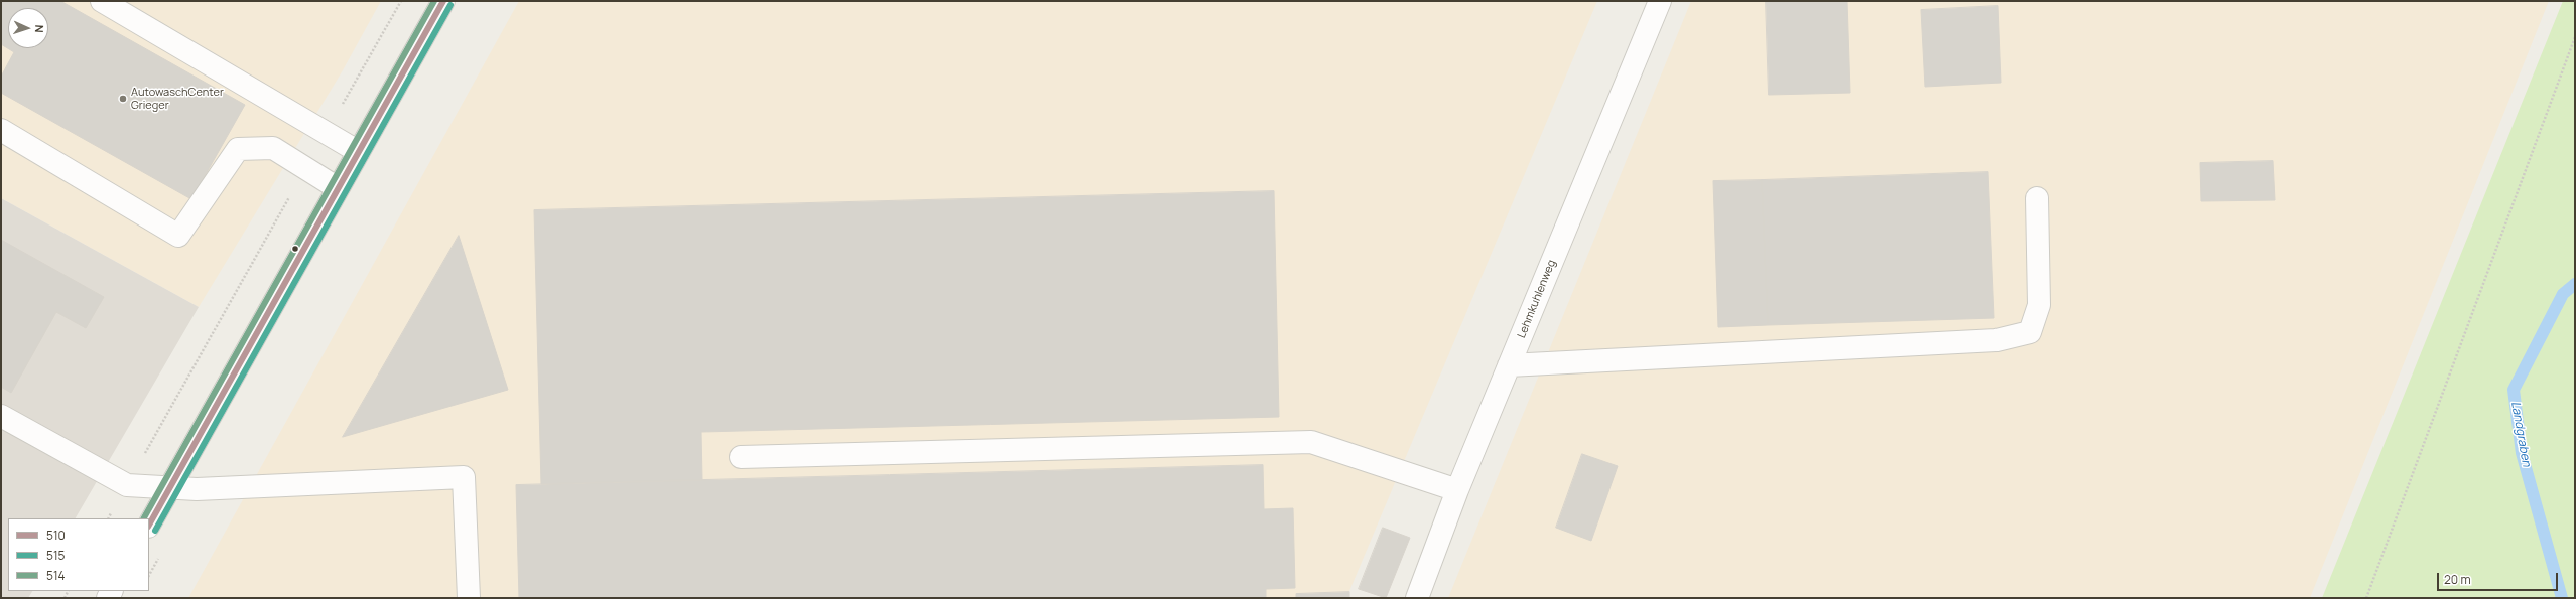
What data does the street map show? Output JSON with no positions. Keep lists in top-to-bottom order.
{
  "streets": {
    "street": ["Lehmkuhlenweg"]
  },
  "water": ["Landgraben"],
  "places": ["AutowaschCenter Grieger"],
  "lines": ["transit line 510", "transit line 514", "transit line 515"],
  "legend": ["510", "515", "514"],
  "scale_bar": "20 m",
  "north": "right"
}
